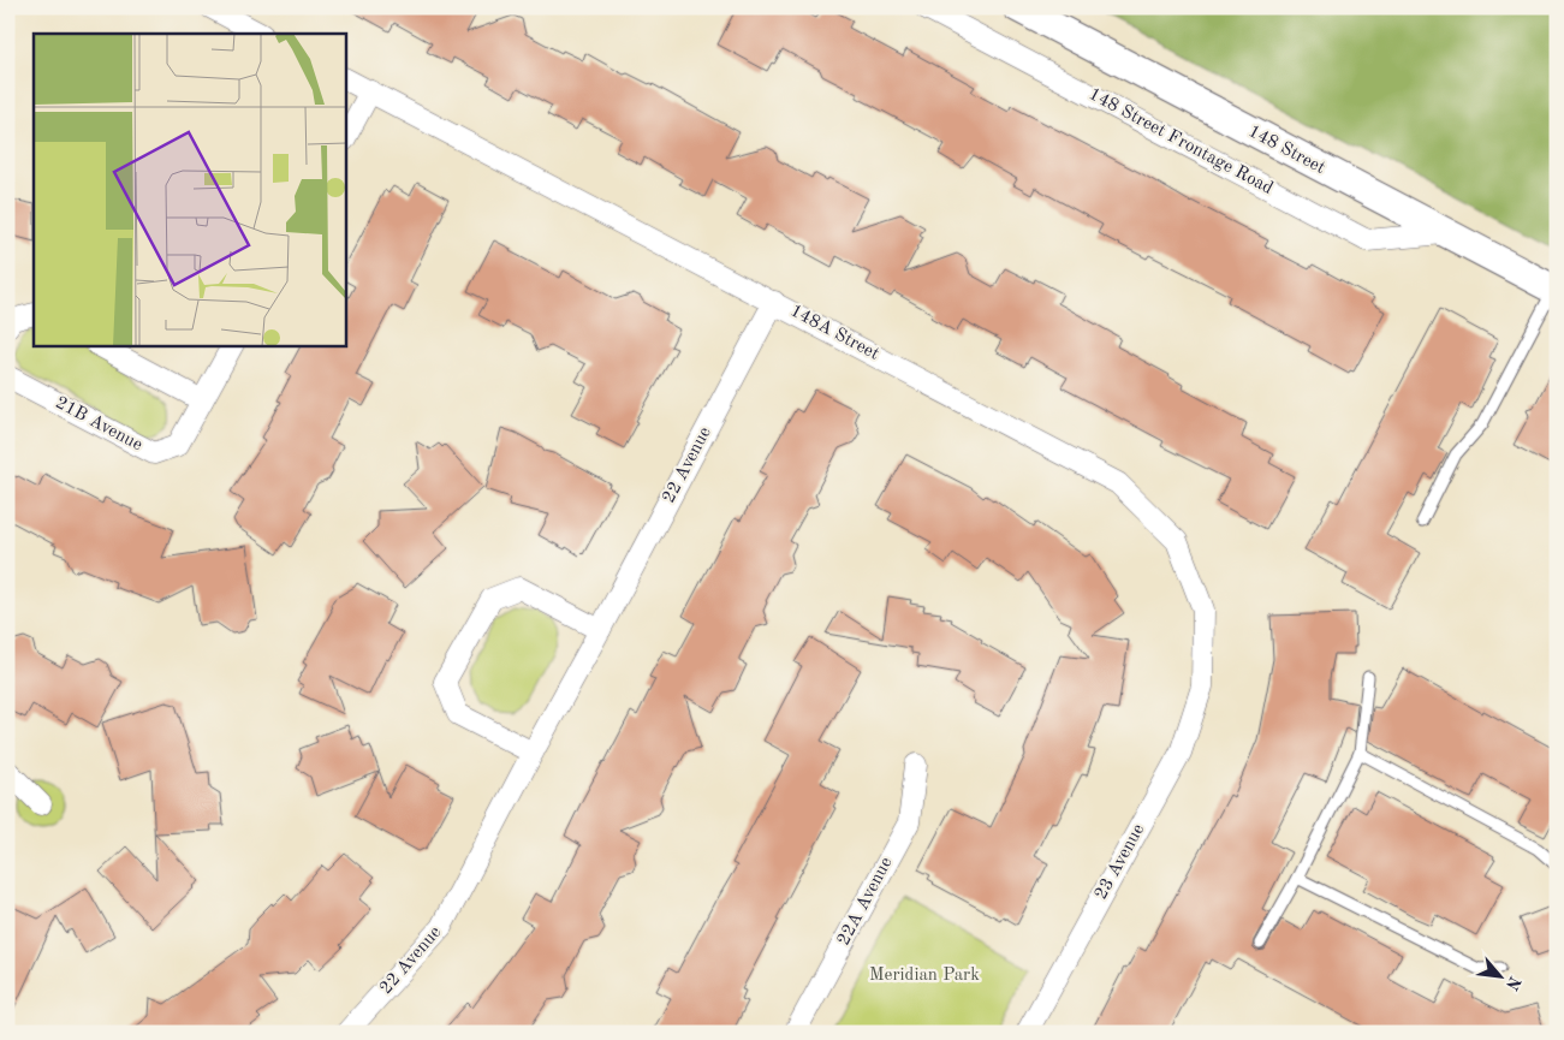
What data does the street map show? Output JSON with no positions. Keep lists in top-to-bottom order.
{
  "streets": {
    "main road": ["148 Street"],
    "street": [
      "148 Street Frontage Road",
      "148A Street",
      "21B Avenue",
      "22 Avenue",
      "23 Avenue",
      "22A Avenue"
    ]
  },
  "crossings": [
    ["148 Street Frontage Road", "148 Street"],
    ["148A Street", "22 Avenue"],
    ["148A Street", "23 Avenue"]
  ],
  "parks": ["Meridian Park"],
  "north": "bottom right"
}
